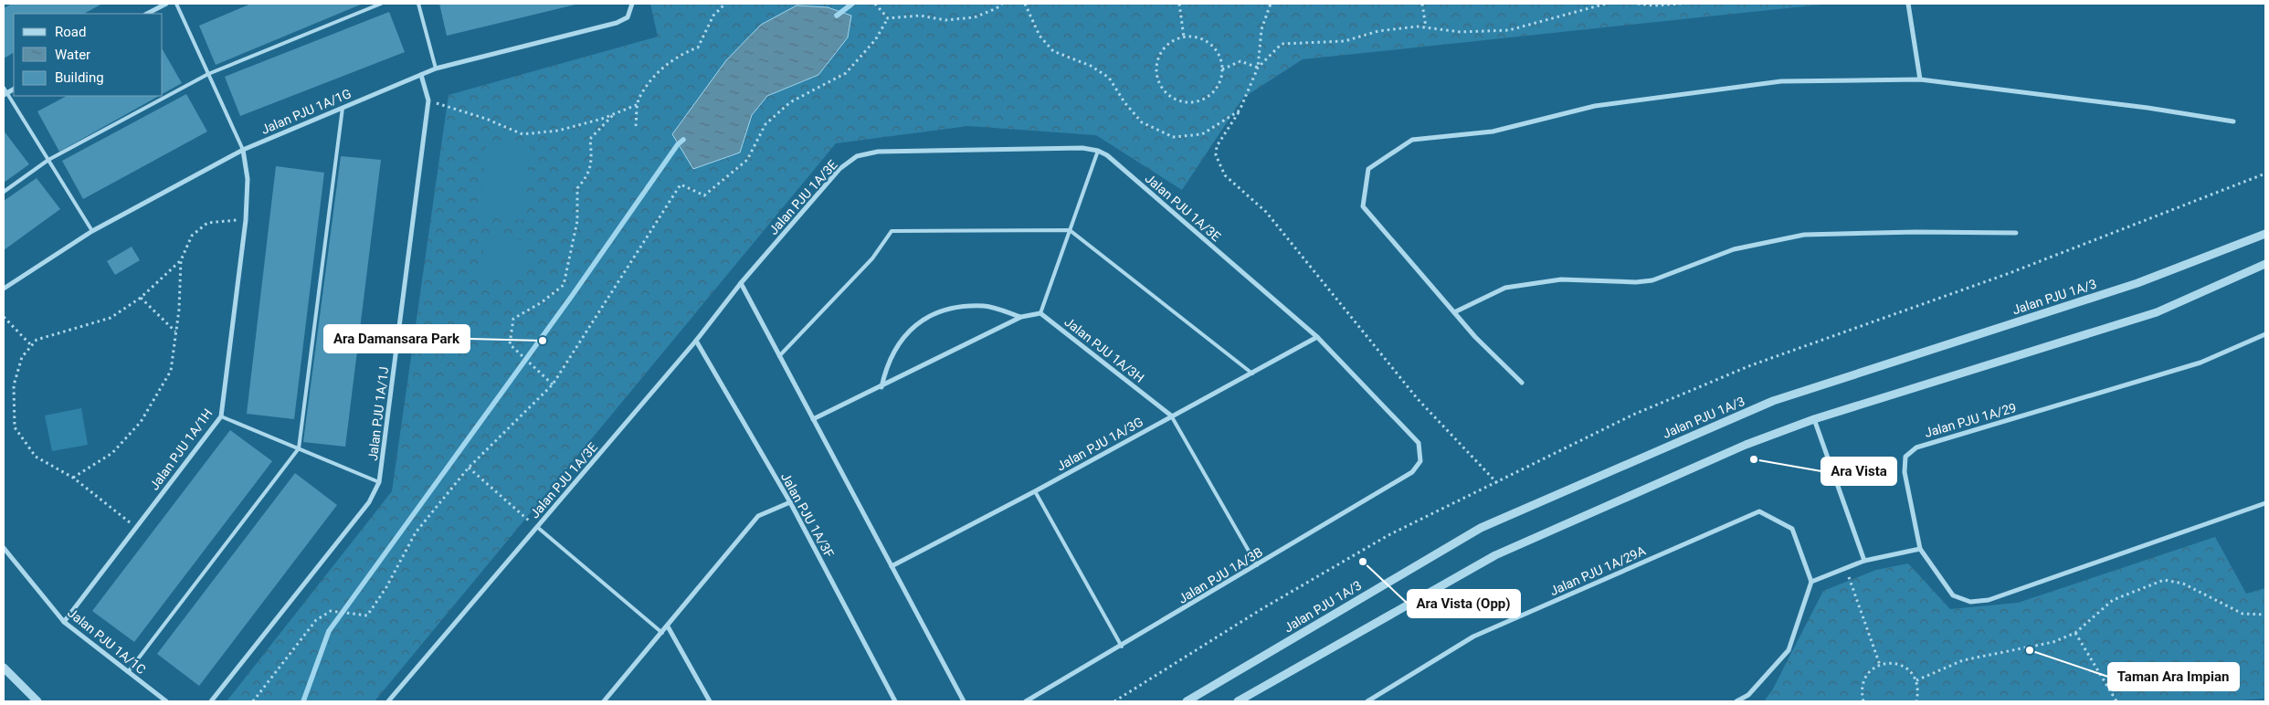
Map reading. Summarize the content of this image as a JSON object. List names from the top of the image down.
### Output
{
  "streets": {
    "street": [
      "Jalan PJU 1A/1G",
      "Jalan PJU 1A/3E",
      "Jalan PJU 1A/3",
      "Jalan PJU 1A/3H",
      "Jalan PJU 1A/1J",
      "Jalan PJU 1A/29",
      "Jalan PJU 1A/3G",
      "Jalan PJU 1A/1H",
      "Jalan PJU 1A/3F",
      "Jalan PJU 1A/29A",
      "Jalan PJU 1A/3B",
      "Jalan PJU 1A/1C"
    ]
  },
  "crossings": [
    ["Jalan PJU 1A/1G", "Jalan PJU 1A/1J"],
    ["Jalan PJU 1A/1G", "Jalan PJU 1A/1H"],
    ["Jalan PJU 1A/3E", "Jalan PJU 1A/3G"],
    ["Jalan PJU 1A/3E", "Jalan PJU 1A/3F"],
    ["Jalan PJU 1A/3E", "Jalan PJU 1A/3B"],
    ["Jalan PJU 1A/3H", "Jalan PJU 1A/3G"],
    ["Jalan PJU 1A/1H", "Jalan PJU 1A/1C"]
  ],
  "places": [
    "Ara Damansara Park",
    "Ara Vista",
    "Ara Vista (Opp)",
    "Taman Ara Impian"
  ],
  "legend": ["Road", "Water", "Building"]
}
